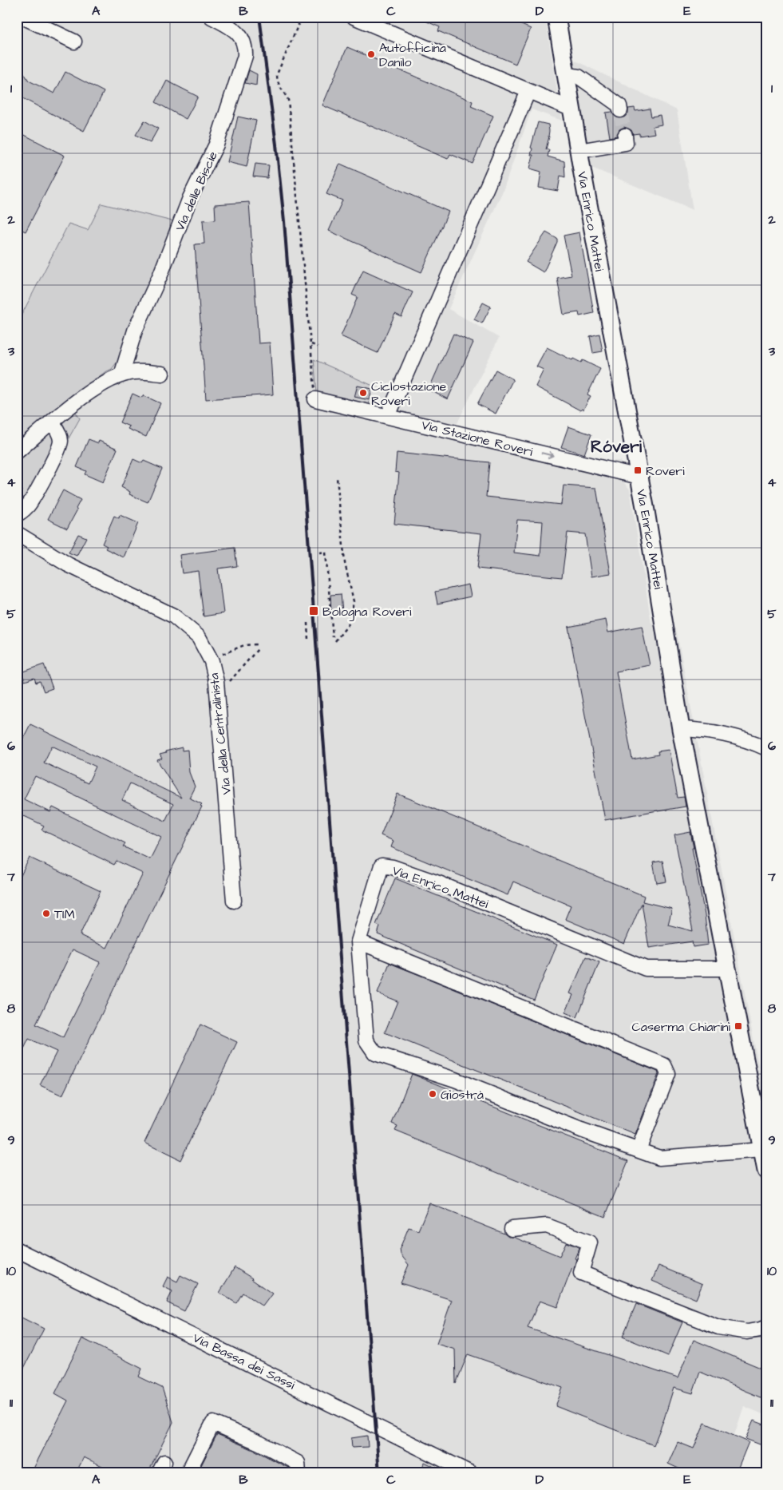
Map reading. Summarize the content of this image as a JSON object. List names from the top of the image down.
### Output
{
  "streets": {
    "main road": ["Via Enrico Mattei"],
    "street": [
      "Via delle Biscie",
      "Via Stazione Roveri",
      "Via della Centralinista",
      "Via Bassa dei Sassi"
    ]
  },
  "crossings": [
    ["Via Enrico Mattei", "Via Stazione Roveri"]
  ],
  "one_way": ["Via Stazione Roveri"],
  "districts": ["Róveri"],
  "places": {
    "other": [
      "Autofficina Danilo",
      "Ciclostazione Roveri",
      "TIM",
      "Giostrà"
    ],
    "transit": ["Roveri", "Bologna Roveri", "Caserma Chiarini"]
  },
  "grid": {
    "columns": [
      "A",
      "B",
      "C",
      "D",
      "E"
    ],
    "rows": [
      "1",
      "2",
      "3",
      "4",
      "5",
      "6",
      "7",
      "8",
      "9",
      "10",
      "11"
    ]
  }
}
